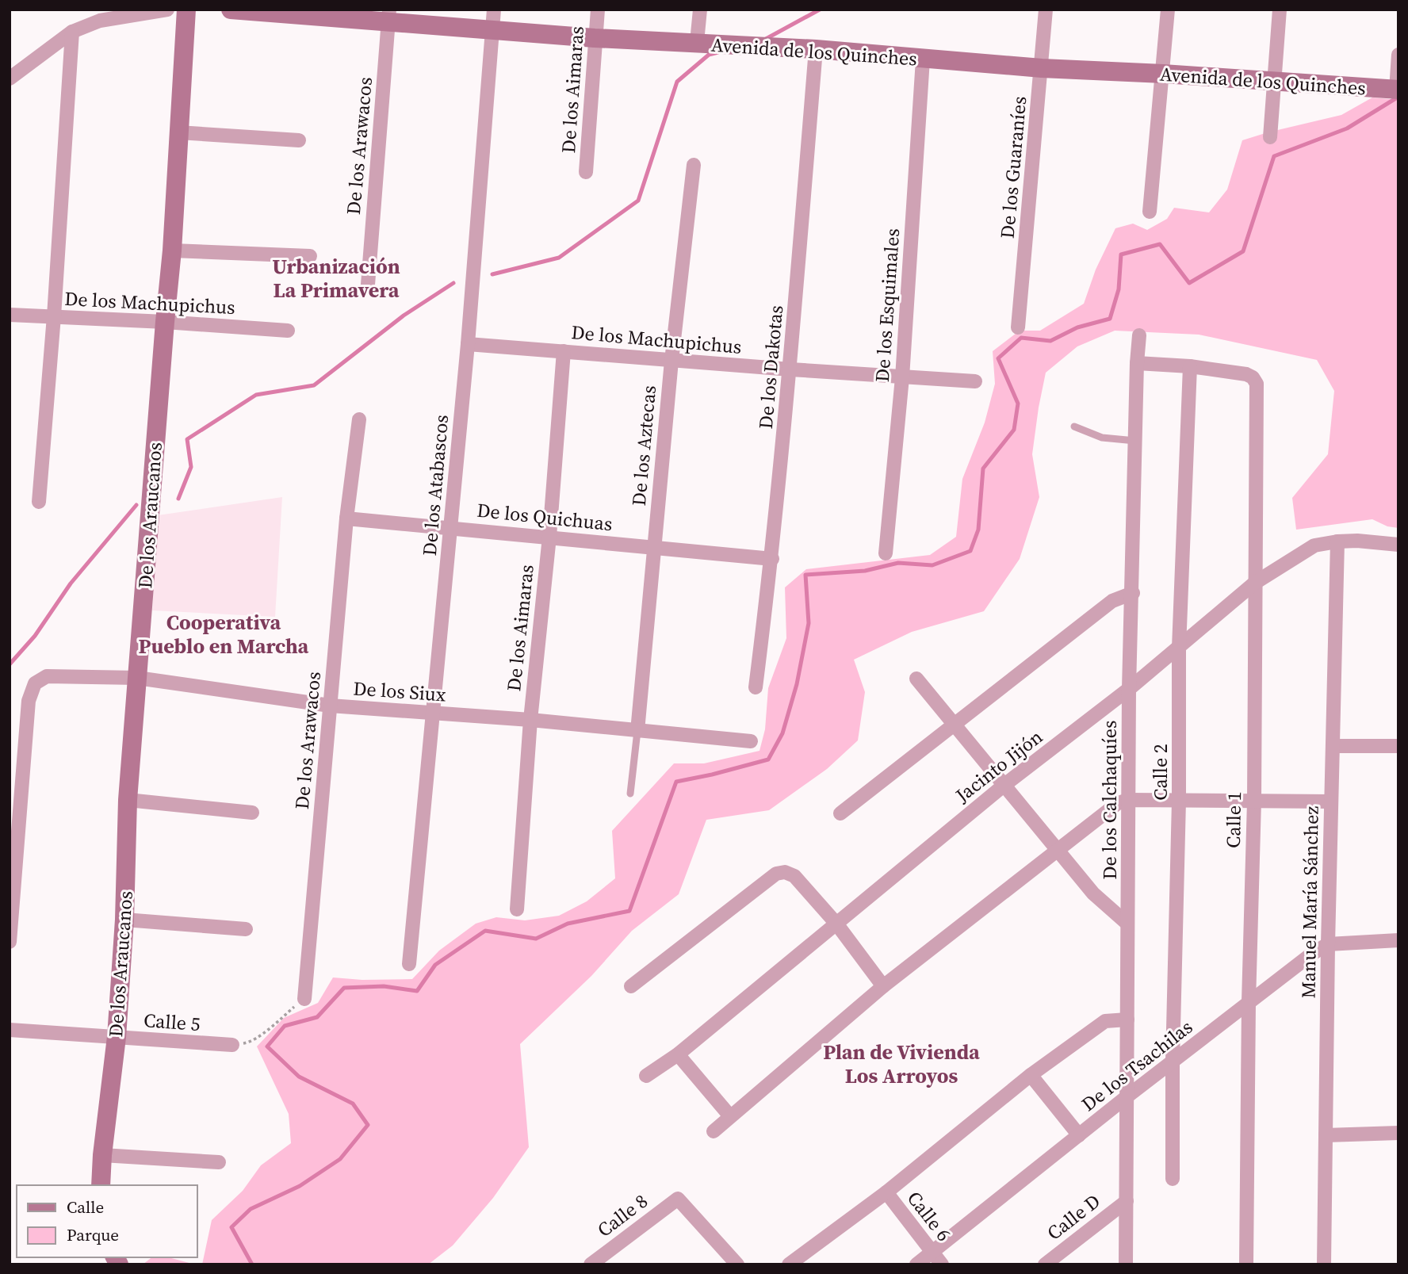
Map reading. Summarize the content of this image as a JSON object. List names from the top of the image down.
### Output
{
  "streets": {
    "street": [
      "Avenida de los Quinches",
      "De los Aimaras",
      "De los Arawacos",
      "De los Guaraníes",
      "De los Machupichus",
      "De los Esquimales",
      "De los Dakotas",
      "De los Aztecas",
      "De los Atabascos",
      "De los Araucanos",
      "De los Quichuas",
      "De los Siux",
      "Jacinto Jijón",
      "Calle 2",
      "De los Calchaquíes",
      "Calle 1",
      "Manuel María Sánchez",
      "Calle 5",
      "De los Tsachilas",
      "Calle 8",
      "Calle 6",
      "Calle D"
    ]
  },
  "crossings": [
    ["Avenida de los Quinches", "De los Aimaras"],
    ["Avenida de los Quinches", "De los Arawacos"],
    ["Avenida de los Quinches", "De los Guaraníes"],
    ["Avenida de los Quinches", "De los Esquimales"],
    ["Avenida de los Quinches", "De los Dakotas"],
    ["Avenida de los Quinches", "De los Atabascos"],
    ["De los Aimaras", "De los Machupichus"],
    ["De los Aimaras", "De los Quichuas"],
    ["De los Aimaras", "De los Siux"],
    ["De los Arawacos", "De los Quichuas"],
    ["De los Arawacos", "De los Siux"],
    ["De los Machupichus", "De los Esquimales"],
    ["De los Machupichus", "De los Dakotas"],
    ["De los Machupichus", "De los Aztecas"],
    ["De los Machupichus", "De los Atabascos"],
    ["De los Machupichus", "De los Araucanos"],
    ["De los Dakotas", "De los Quichuas"],
    ["De los Aztecas", "De los Quichuas"],
    ["De los Aztecas", "De los Siux"],
    ["De los Atabascos", "De los Quichuas"],
    ["De los Atabascos", "De los Siux"],
    ["De los Araucanos", "De los Siux"],
    ["De los Araucanos", "Calle 5"],
    ["Jacinto Jijón", "Calle 2"],
    ["Jacinto Jijón", "De los Calchaquíes"],
    ["Jacinto Jijón", "Calle 1"],
    ["Jacinto Jijón", "Manuel María Sánchez"],
    ["Calle 2", "Calle 1"],
    ["Calle 2", "De los Tsachilas"],
    ["De los Calchaquíes", "De los Tsachilas"],
    ["De los Calchaquíes", "Calle D"],
    ["Calle 1", "De los Tsachilas"],
    ["Manuel María Sánchez", "De los Tsachilas"],
    ["De los Tsachilas", "Calle 6"]
  ],
  "districts": ["Urbanización La Primavera", "Cooperativa Pueblo en Marcha", "Plan de Vivienda Los Arroyos"],
  "legend": ["Calle", "Parque"]
}
